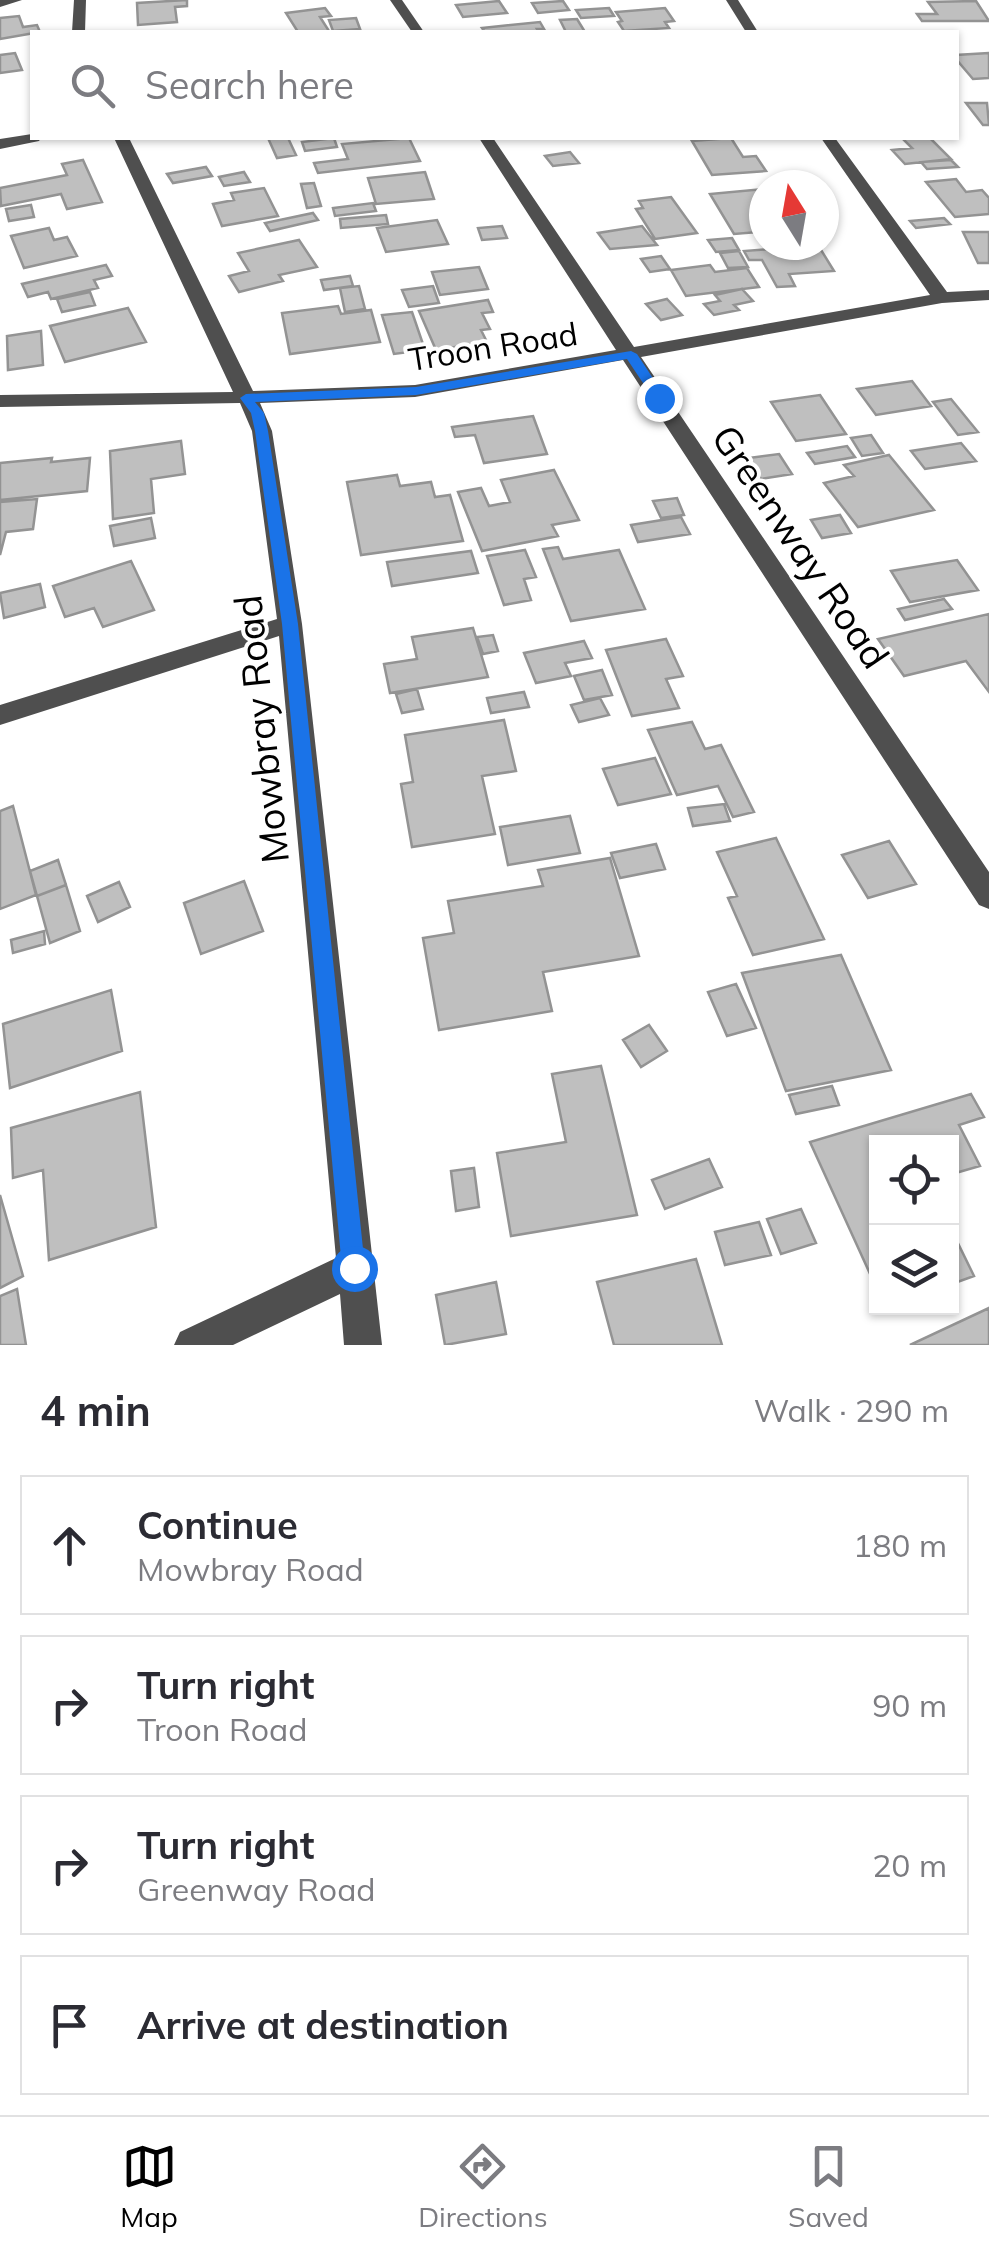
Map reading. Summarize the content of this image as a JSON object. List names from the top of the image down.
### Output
{
  "streets": {
    "street": ["Troon Road", "Greenway Road", "Mowbray Road"]
  },
  "crossings": [
    ["Troon Road", "Greenway Road"],
    ["Troon Road", "Mowbray Road"]
  ],
  "north": "top",
  "page": {
    "search": "Search here",
    "heading": ["4 min", "Walk · 290 m"],
    "list": [
      ["Continue", "Mowbray Road", "180 m"],
      ["Turn right", "Troon Road", "90 m"],
      ["Turn right", "Greenway Road", "20 m"],
      "Arrive at destination"
    ],
    "nav": ["Map", "Directions", "Saved"]
  }
}
